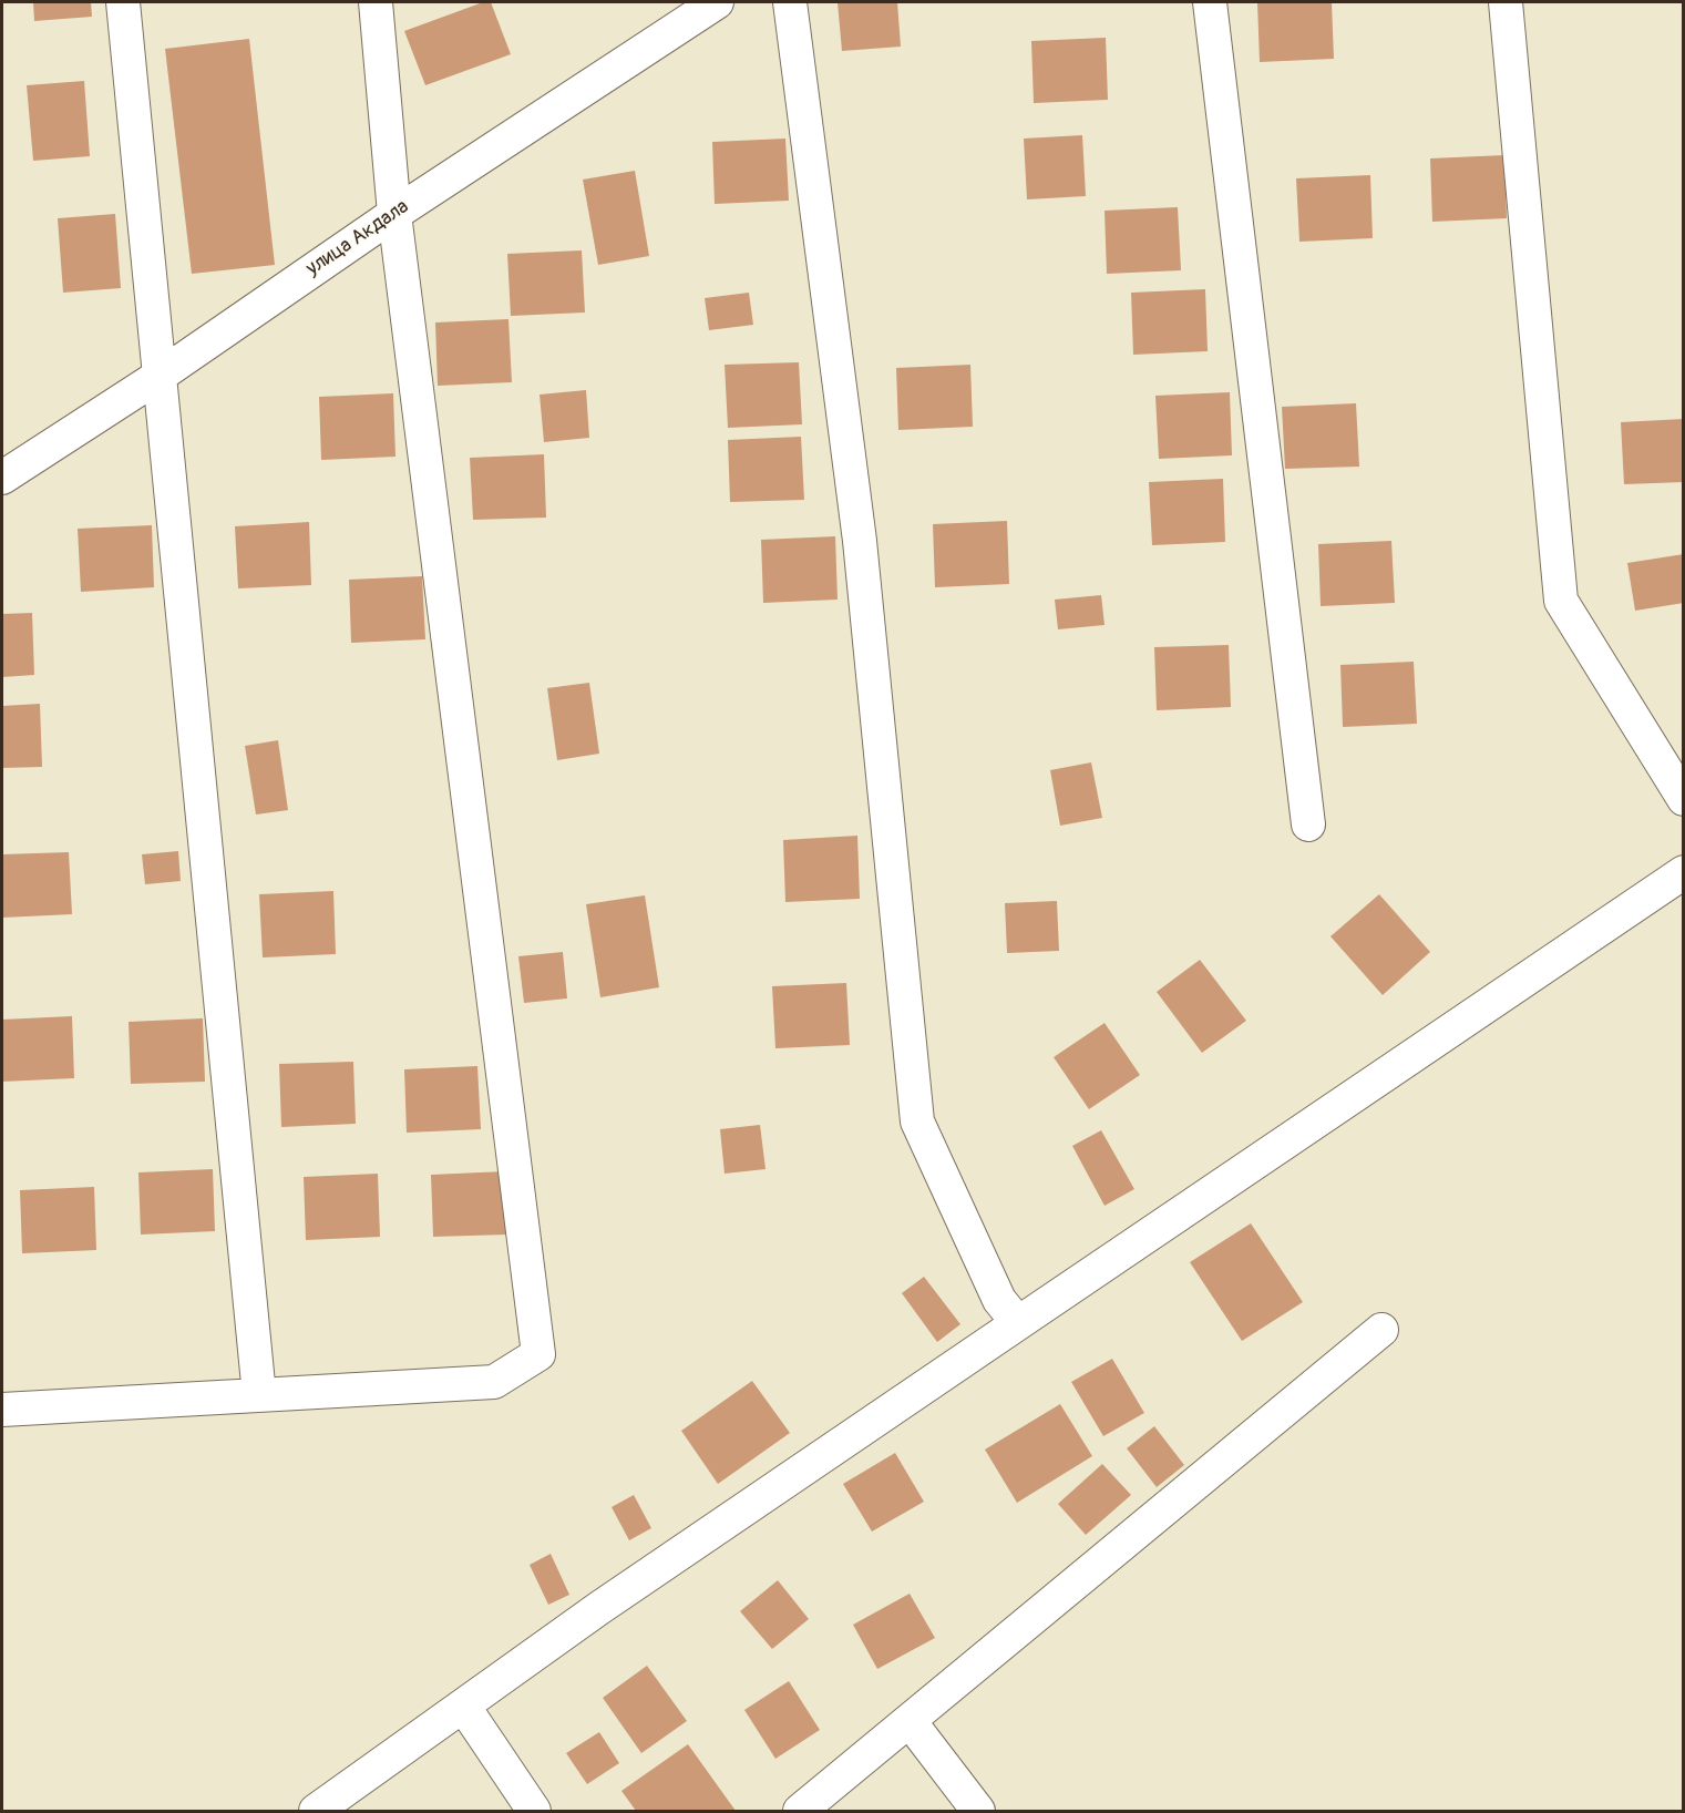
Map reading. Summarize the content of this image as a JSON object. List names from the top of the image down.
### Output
{
  "streets": {
    "street": ["улица Акдала"]
  }
}
